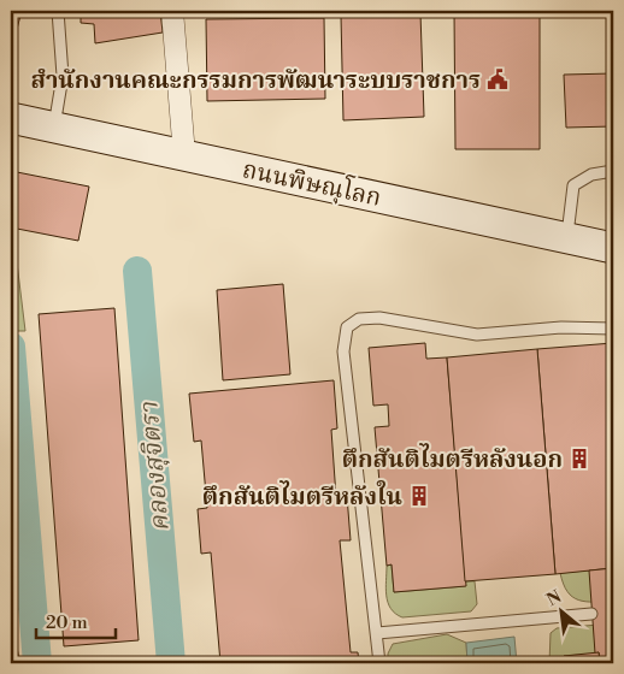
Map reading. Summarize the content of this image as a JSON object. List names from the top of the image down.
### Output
{
  "streets": {
    "main road": ["ถนนพิษณุโลก"]
  },
  "water": ["คลองสุจิตรา"],
  "places": {
    "public building": ["สำนักงานคณะกรรมการพัฒนาระบบราชการ"],
    "building": ["ตึกสันติไมตรีหลังนอก", "ตึกสันติไมตรีหลังใน"]
  },
  "scale_bar": "20 m",
  "north": "top left"
}
